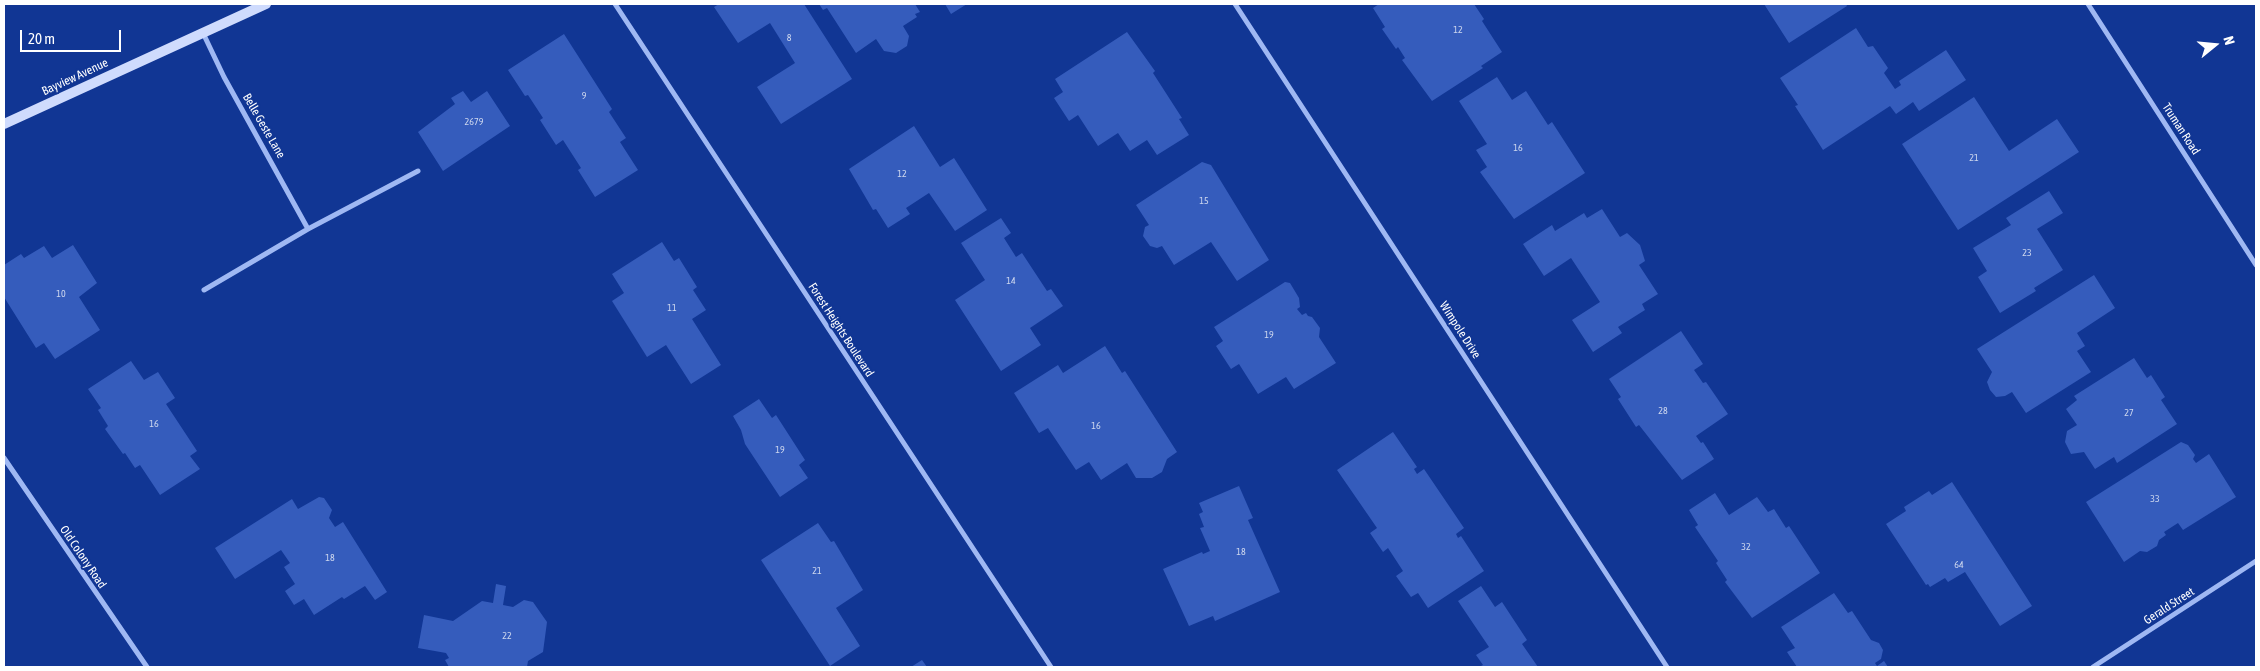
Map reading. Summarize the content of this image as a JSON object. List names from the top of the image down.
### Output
{
  "streets": {
    "main road": ["Bayview Avenue"],
    "street": [
      "Belle Geste Lane",
      "Truman Road",
      "Forest Heights Boulevard",
      "Wimpole Drive",
      "Old Colony Road",
      "Gerald Street"
    ]
  },
  "crossings": [
    ["Bayview Avenue", "Belle Geste Lane"]
  ],
  "house_numbers": [
    "12",
    "8",
    "9",
    "2679",
    "16",
    "21",
    "12",
    "15",
    "23",
    "14",
    "10",
    "11",
    "19",
    "28",
    "27",
    "16",
    "16",
    "19",
    "33",
    "32",
    "18",
    "18",
    "64",
    "21",
    "22"
  ],
  "scale_bar": "20 m",
  "north": "right"
}
